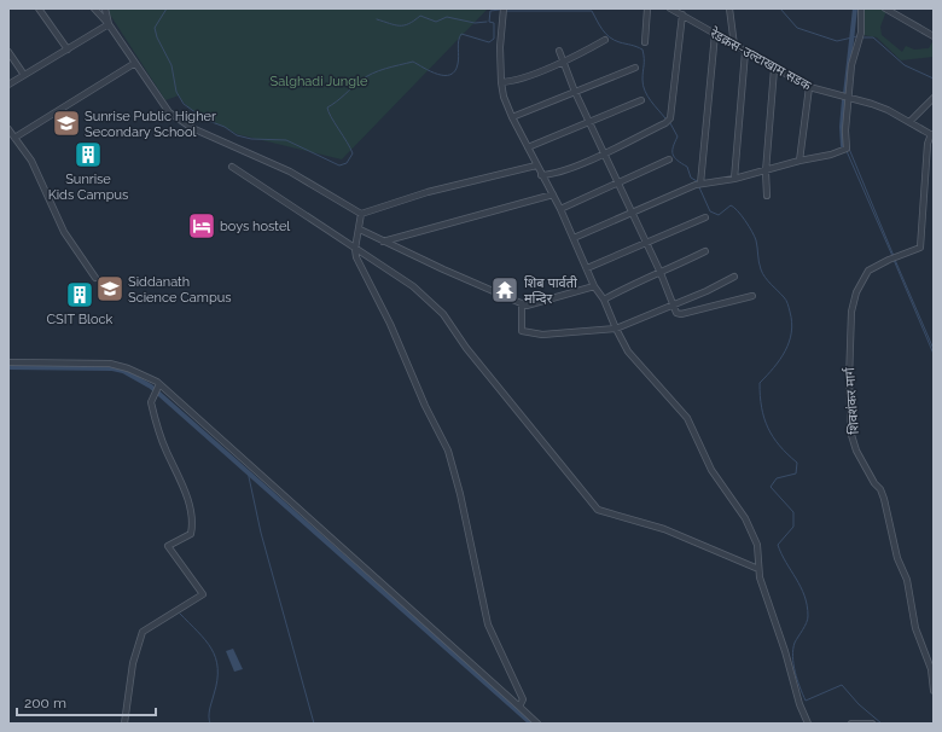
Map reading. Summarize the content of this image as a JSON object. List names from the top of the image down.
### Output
{
  "streets": {
    "street": ["रेडक्रस-उल्टाखाम सडक", "शिवशंकर मार्ग"]
  },
  "crossings": [
    ["रेडक्रस-उल्टाखाम सडक", "शिवशंकर मार्ग"]
  ],
  "parks": ["Salghadi Jungle"],
  "places": {
    "school or university": ["Sunrise Public Higher Secondary School", "Siddanath Science Campus"],
    "building": ["Sunrise Kids Campus", "CSIT Block"],
    "hotel": ["boys hostel"],
    "temple": ["शिब पार्वती मन्दिर"]
  },
  "scale_bar": "200 m"
}
